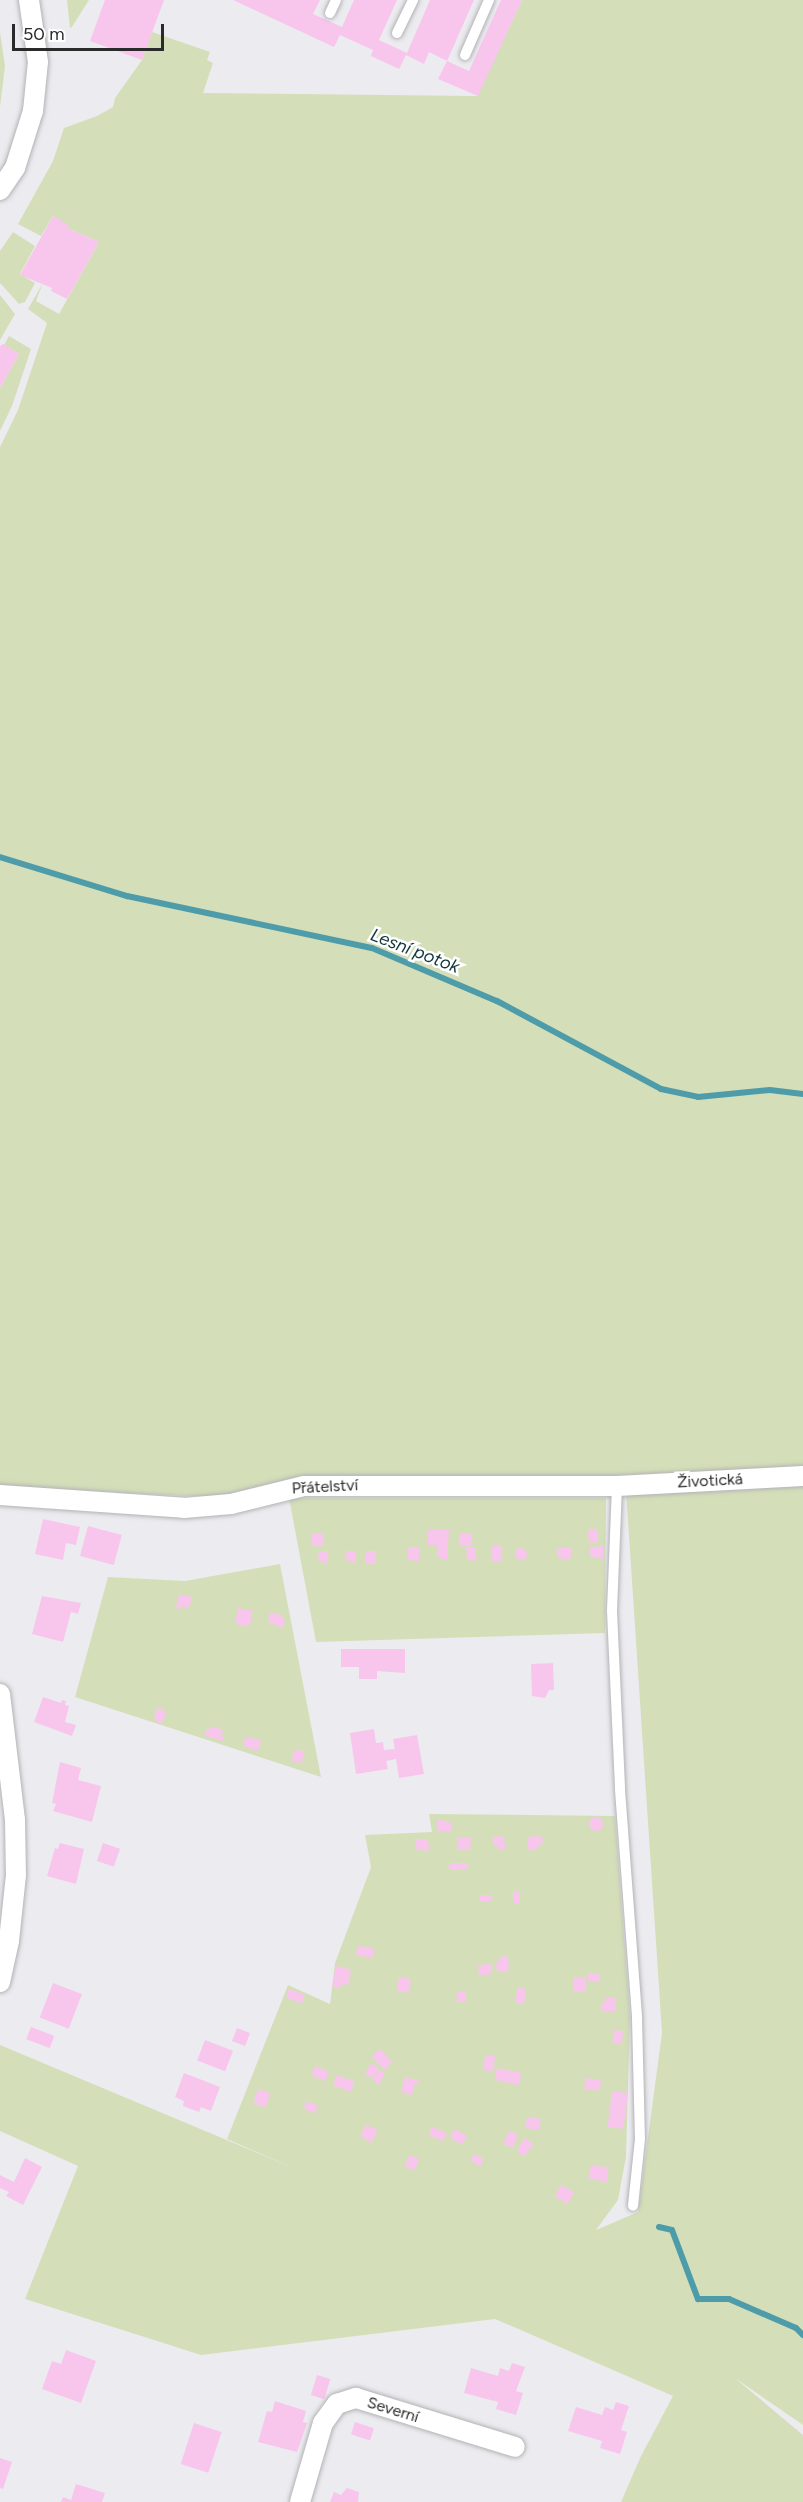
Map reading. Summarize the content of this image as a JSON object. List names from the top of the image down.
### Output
{
  "streets": {
    "street": ["Životická", "Přátelství", "Severní"]
  },
  "crossings": [
    ["Životická", "Přátelství"]
  ],
  "water": ["Lesní potok"],
  "scale_bar": "50 m"
}
